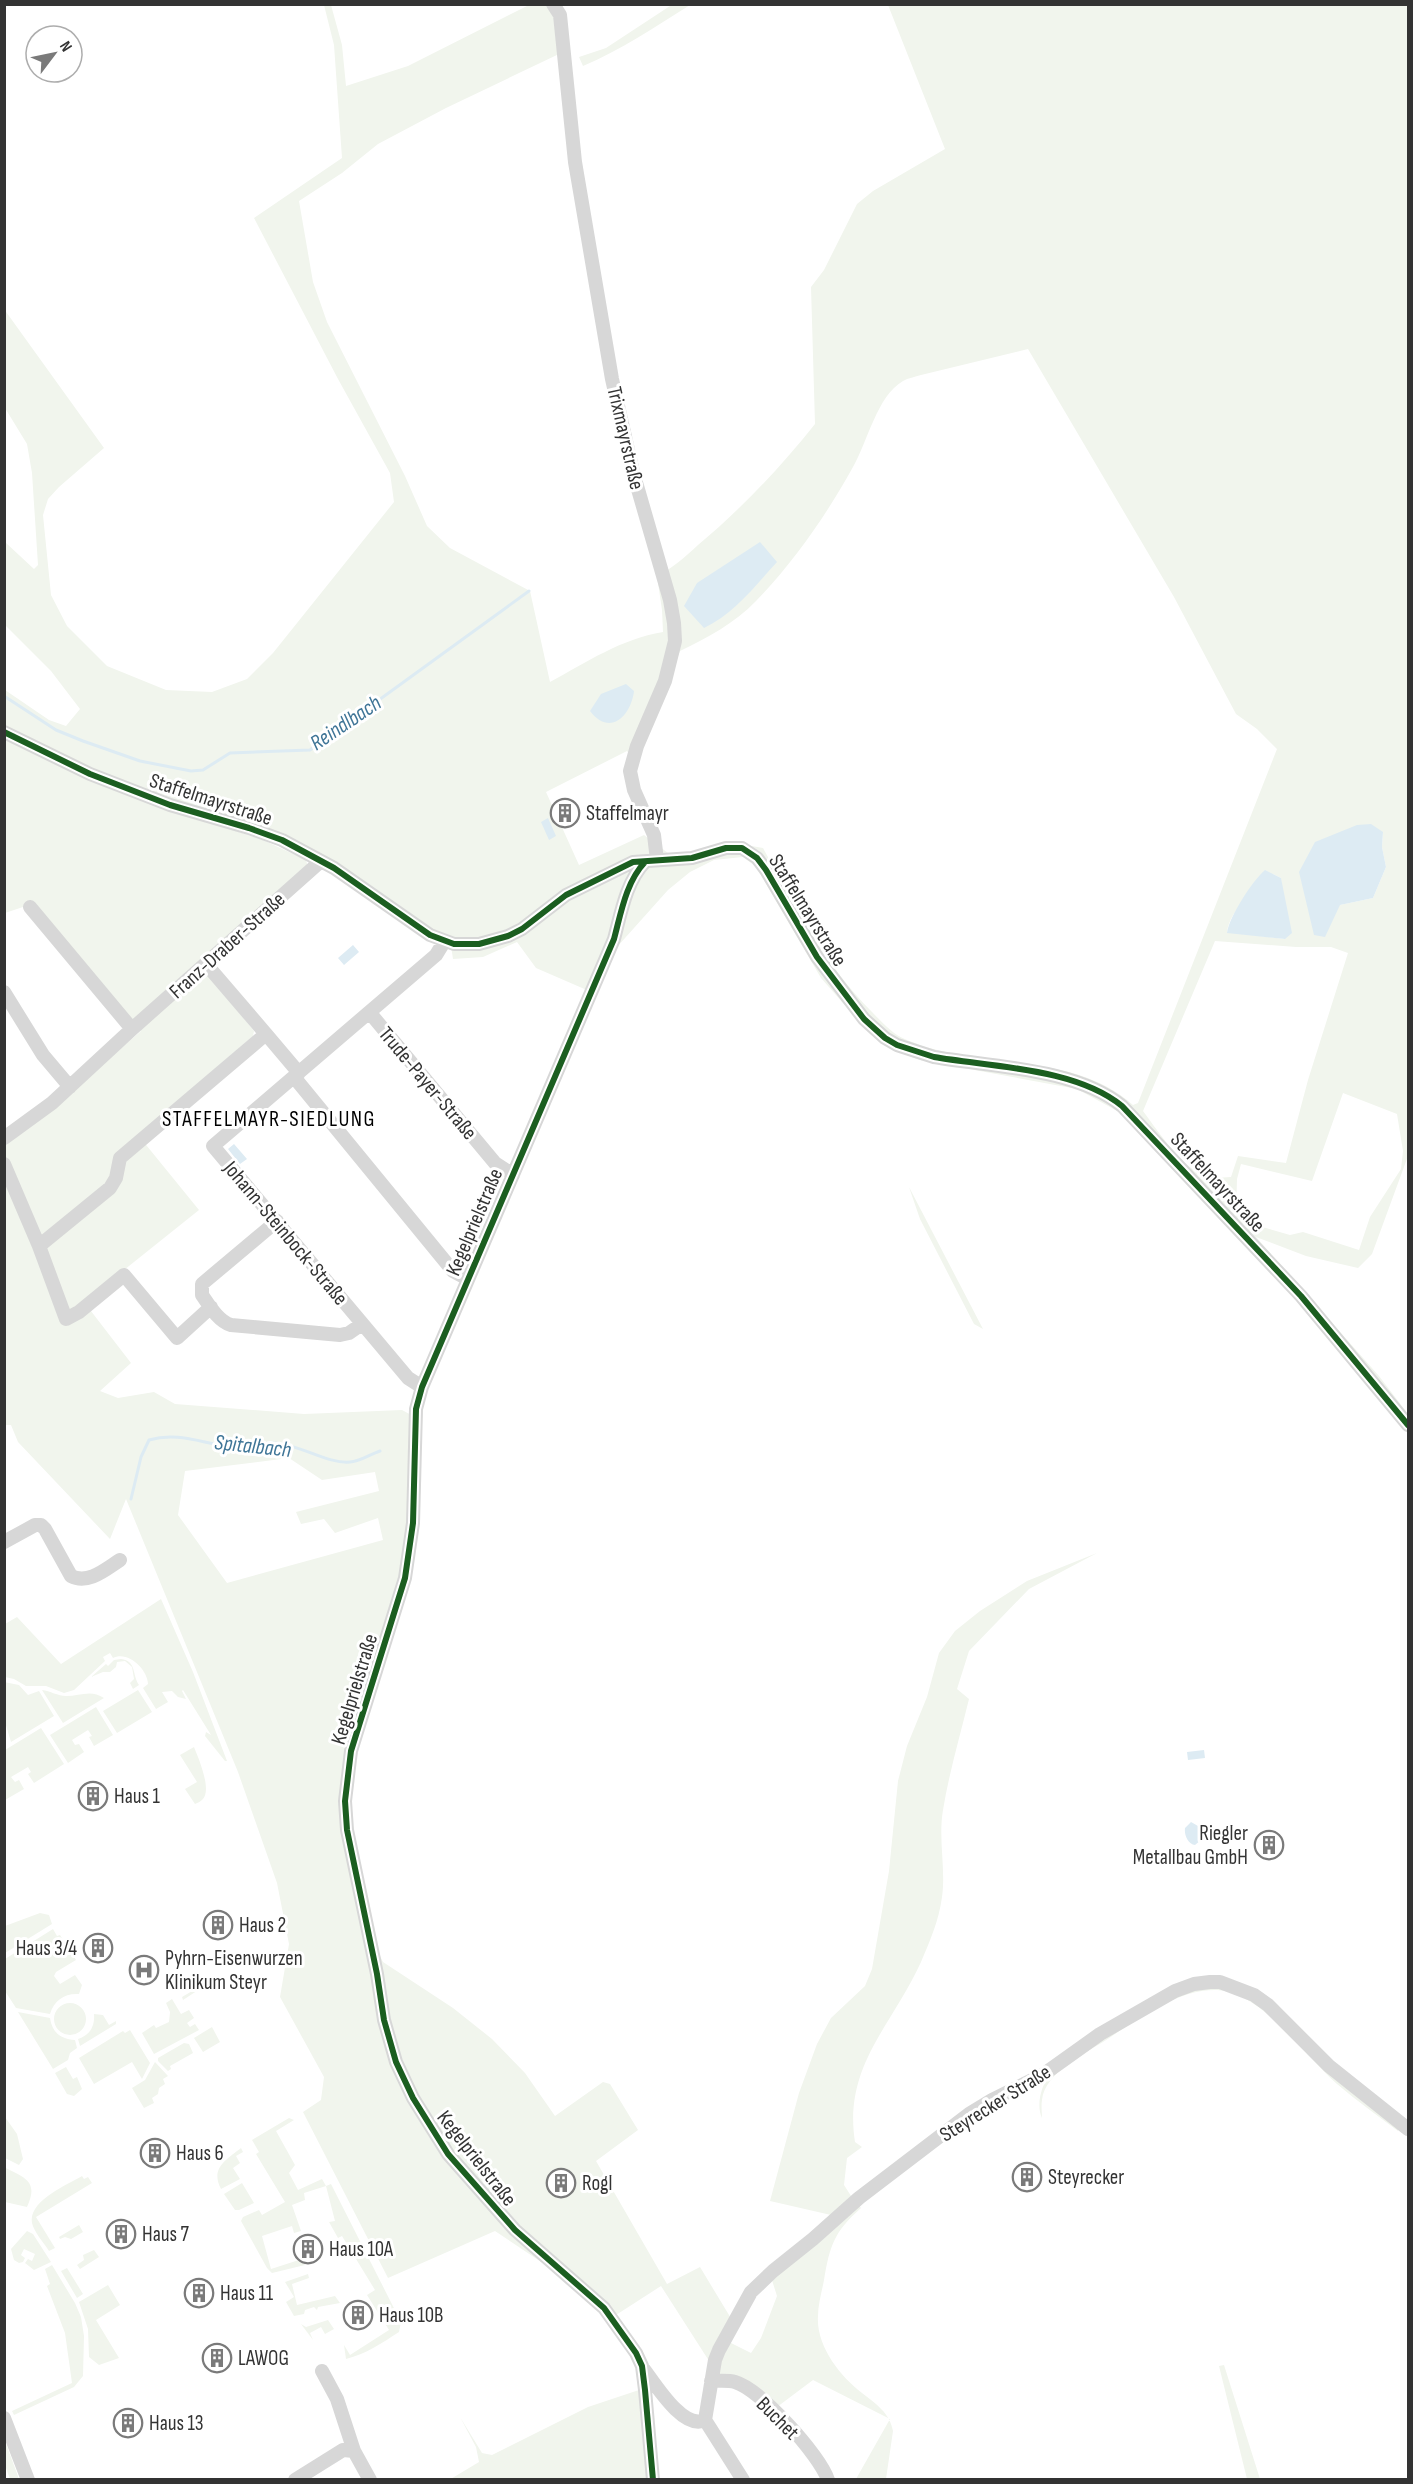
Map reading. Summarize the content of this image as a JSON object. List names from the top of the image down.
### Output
{
  "streets": {
    "street": [
      "Trixmayrstraße",
      "Staffelmayrstraße",
      "Franz-Draber-Straße",
      "Trude-Payer-Straße",
      "Kegelprielstraße",
      "Johann-Steinbock-Straße",
      "Steyrecker Straße",
      "Buchet"
    ]
  },
  "crossings": [
    ["Trixmayrstraße", "Staffelmayrstraße"],
    ["Trixmayrstraße", "Kegelprielstraße"],
    ["Staffelmayrstraße", "Franz-Draber-Straße"],
    ["Staffelmayrstraße", "Kegelprielstraße"],
    ["Staffelmayrstraße", "Johann-Steinbock-Straße"],
    ["Trude-Payer-Straße", "Kegelprielstraße"],
    ["Trude-Payer-Straße", "Johann-Steinbock-Straße"],
    ["Kegelprielstraße", "Johann-Steinbock-Straße"],
    ["Steyrecker Straße", "Buchet"]
  ],
  "districts": ["STAFFELMAYR-SIEDLUNG"],
  "water": ["Reindlbach", "Spitalbach"],
  "places": {
    "building": [
      "Staffelmayr",
      "Haus 1",
      "Riegler Metallbau GmbH",
      "Haus 2",
      "Haus 3/4",
      "Haus 6",
      "Steyrecker",
      "Rogl",
      "Haus 7",
      "Haus 10A",
      "Haus 11",
      "Haus 10B",
      "LAWOG",
      "Haus 13"
    ],
    "hospital": ["Pyhrn-Eisenwurzen Klinikum Steyr"]
  },
  "north": "top right"
}
